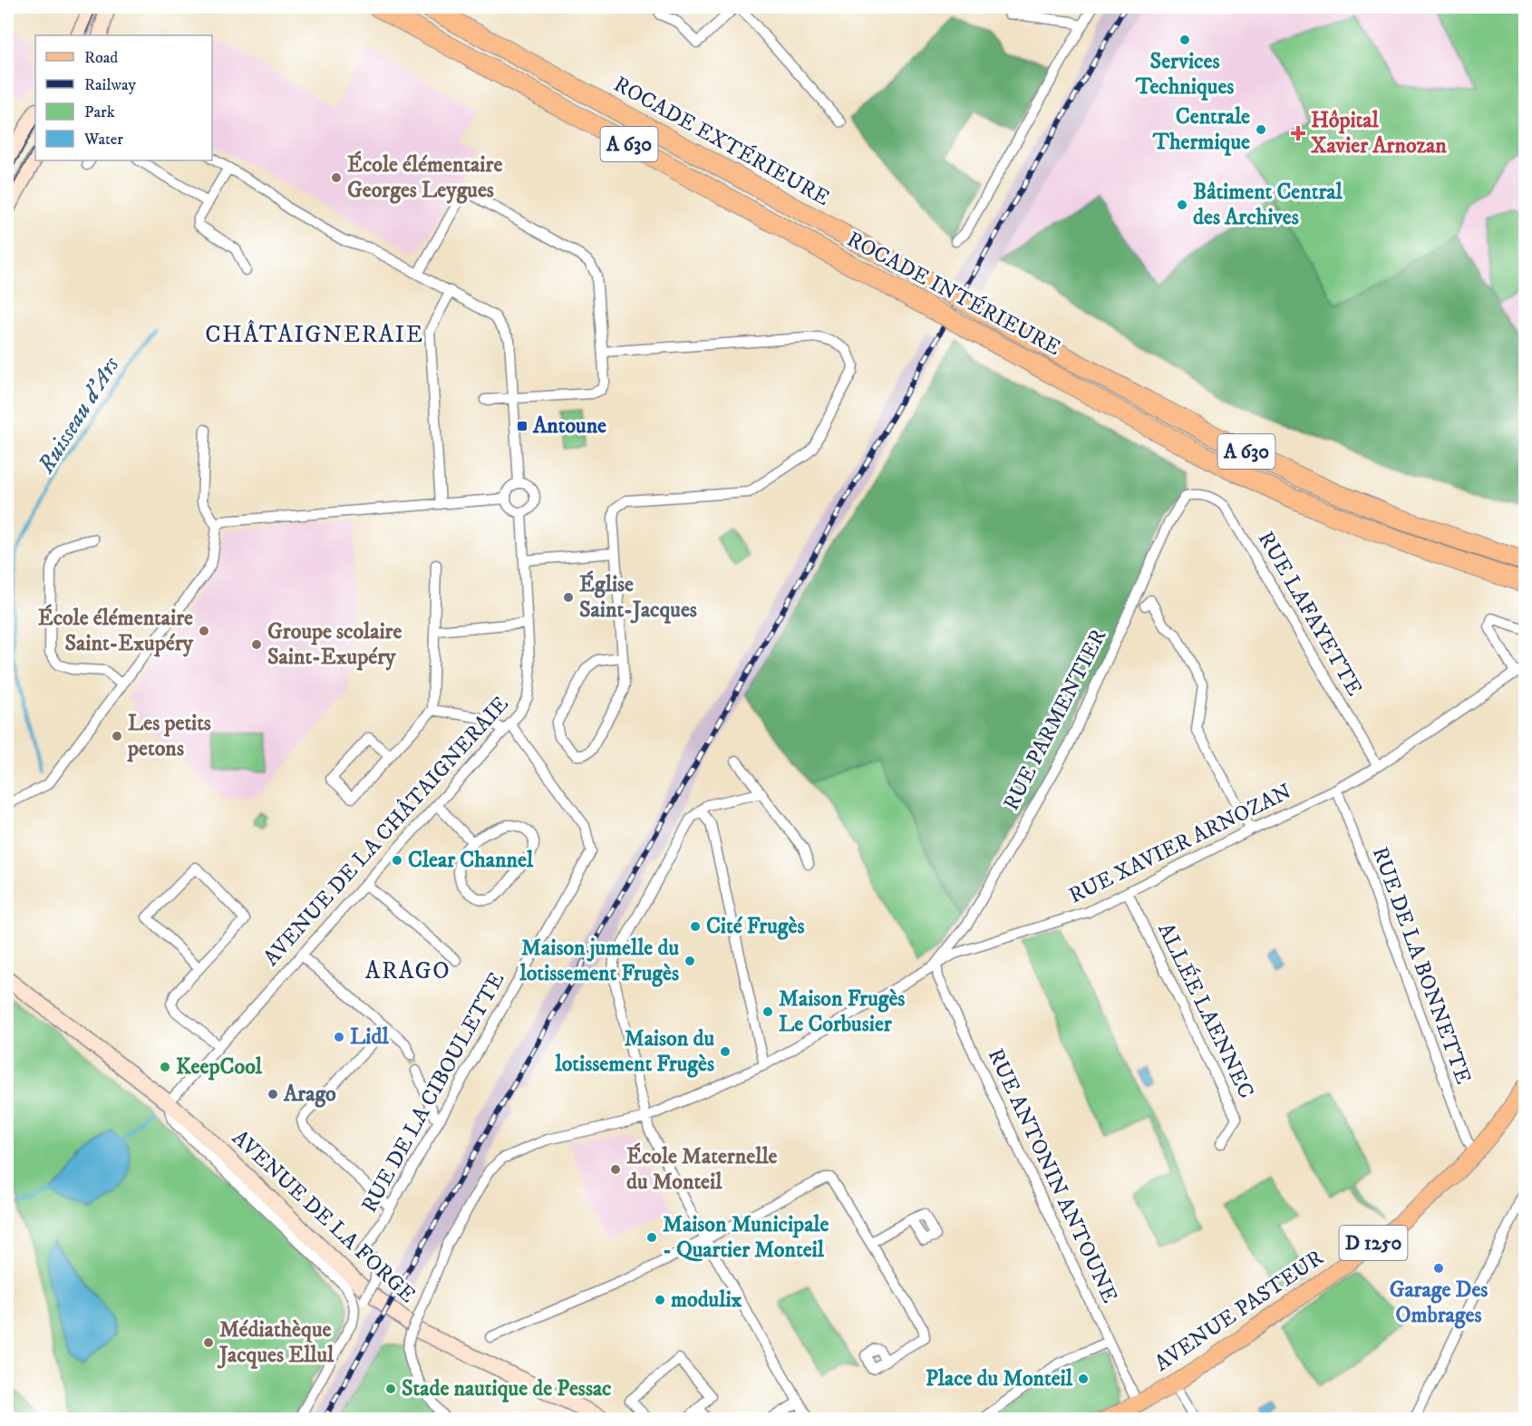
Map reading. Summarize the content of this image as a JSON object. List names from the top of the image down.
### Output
{
  "streets": {
    "highway": ["ROCADE EXTÉRIEURE", "A 630", "ROCADE INTÉRIEURE"],
    "main road": ["AVENUE DE LA FORGE", "D 1250", "AVENUE PASTEUR"],
    "street": [
      "RUE LAFAYETTE",
      "RUE PARMENTIER",
      "AVENUE DE LA CHÂTAIGNERAIE",
      "RUE XAVIER ARNOZAN",
      "RUE DE LA BONNETTE",
      "ALLÉE LAENNEC",
      "RUE DE LA CIBOULETTE",
      "RUE ANTONIN ANTOUNE"
    ]
  },
  "crossings": [
    ["RUE LAFAYETTE", "RUE PARMENTIER"],
    ["RUE LAFAYETTE", "RUE XAVIER ARNOZAN"],
    ["RUE PARMENTIER", "RUE XAVIER ARNOZAN"],
    ["RUE PARMENTIER", "RUE ANTONIN ANTOUNE"],
    ["AVENUE DE LA CHÂTAIGNERAIE", "RUE DE LA CIBOULETTE"],
    ["AVENUE DE LA CHÂTAIGNERAIE", "AVENUE DE LA FORGE"],
    ["RUE XAVIER ARNOZAN", "RUE DE LA BONNETTE"],
    ["RUE XAVIER ARNOZAN", "ALLÉE LAENNEC"],
    ["RUE XAVIER ARNOZAN", "RUE ANTONIN ANTOUNE"],
    ["RUE DE LA BONNETTE", "AVENUE PASTEUR"],
    ["RUE ANTONIN ANTOUNE", "AVENUE PASTEUR"]
  ],
  "districts": ["CHÂTAIGNERAIE", "ARAGO"],
  "water": ["Ruisseau d'Ars"],
  "places": {
    "other": [
      "Services Techniques",
      "Centrale Thermique",
      "École élémentaire Georges Leygues",
      "Bâtiment Central des Archives",
      "Église Saint-Jacques",
      "École élémentaire Saint-Exupéry",
      "Groupe scolaire Saint-Exupéry",
      "Les petits petons",
      "Clear Channel",
      "Cité Frugès",
      "Maison jumelle du lotissement Frugès",
      "Maison Frugès Le Corbusier",
      "Lidl",
      "Maison du lotissement Frugès",
      "KeepCool",
      "Arago",
      "École Maternelle du Monteil",
      "Maison Municipale - Quartier Monteil",
      "Garage Des Ombrages",
      "modulix",
      "Médiathèque Jacques Ellul",
      "Place du Monteil",
      "Stade nautique de Pessac"
    ],
    "health": ["Hôpital Xavier Arnozan"],
    "transit": ["Antoune"]
  },
  "legend": [
    "Road",
    "Railway",
    "Park",
    "Water"
  ]
}
